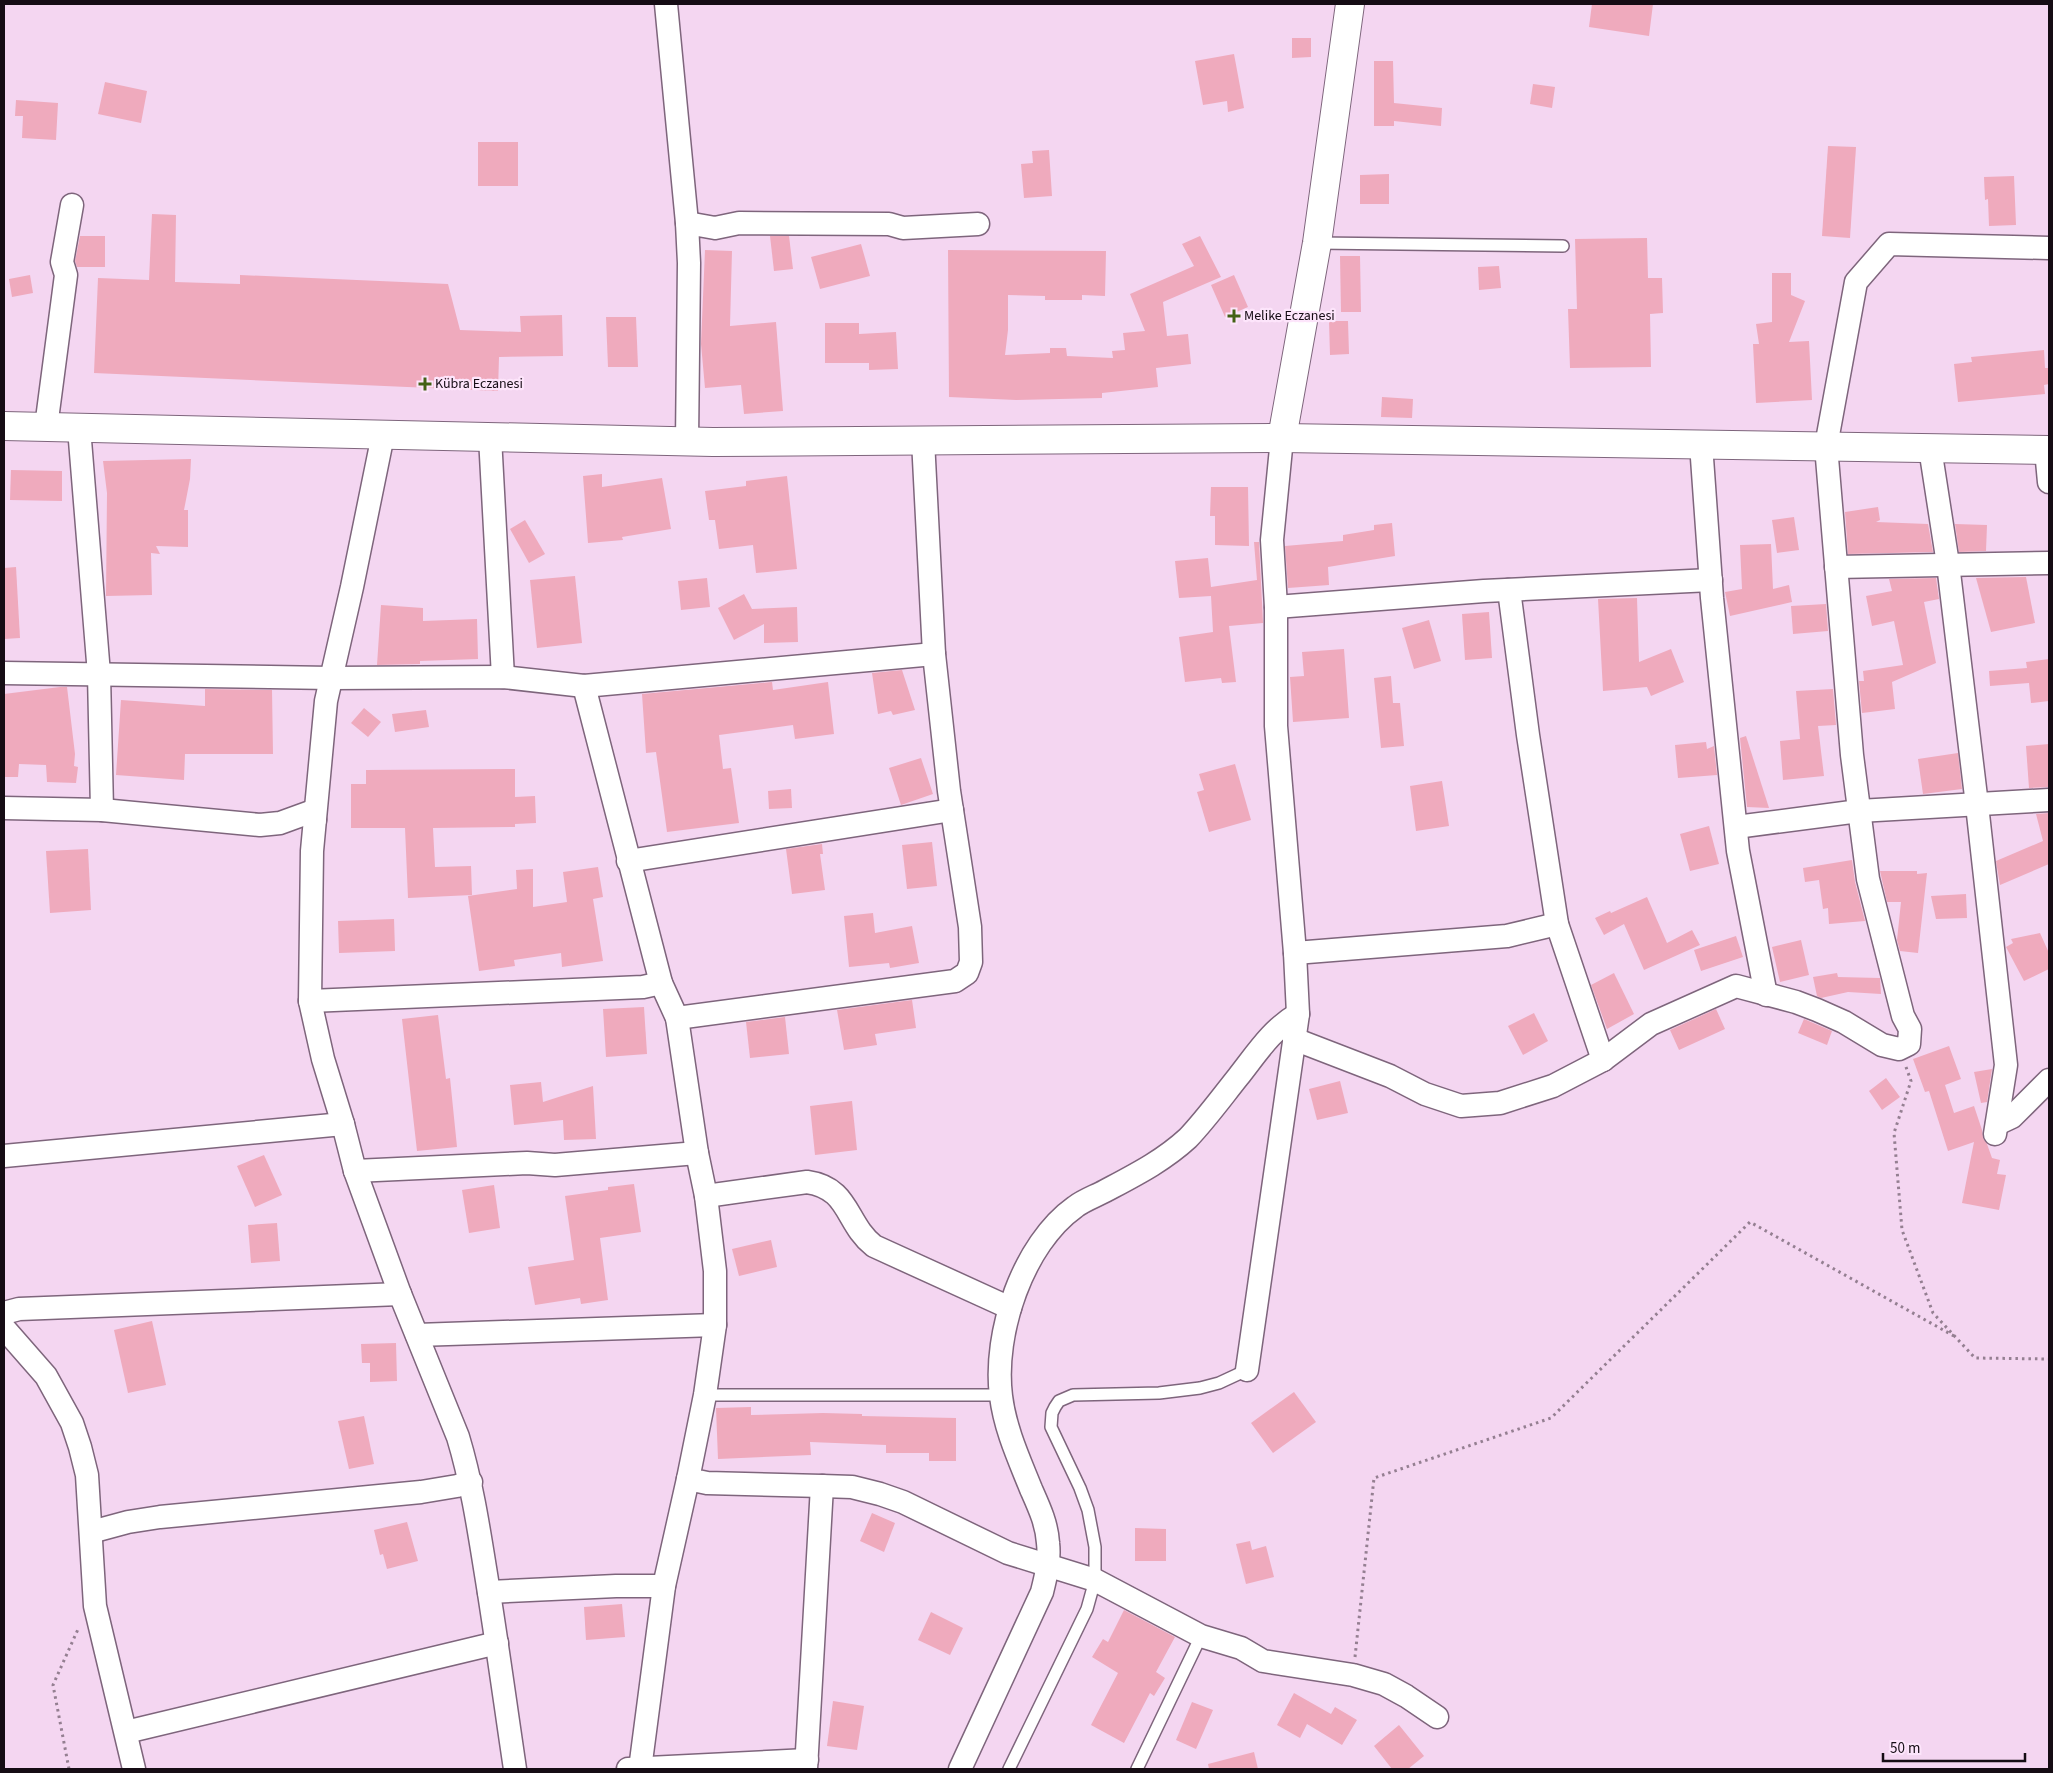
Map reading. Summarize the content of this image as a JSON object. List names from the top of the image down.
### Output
{
  "places": {
    "health": ["Melike Eczanesi", "Kübra Eczanesi"]
  },
  "scale_bar": "50 m"
}
